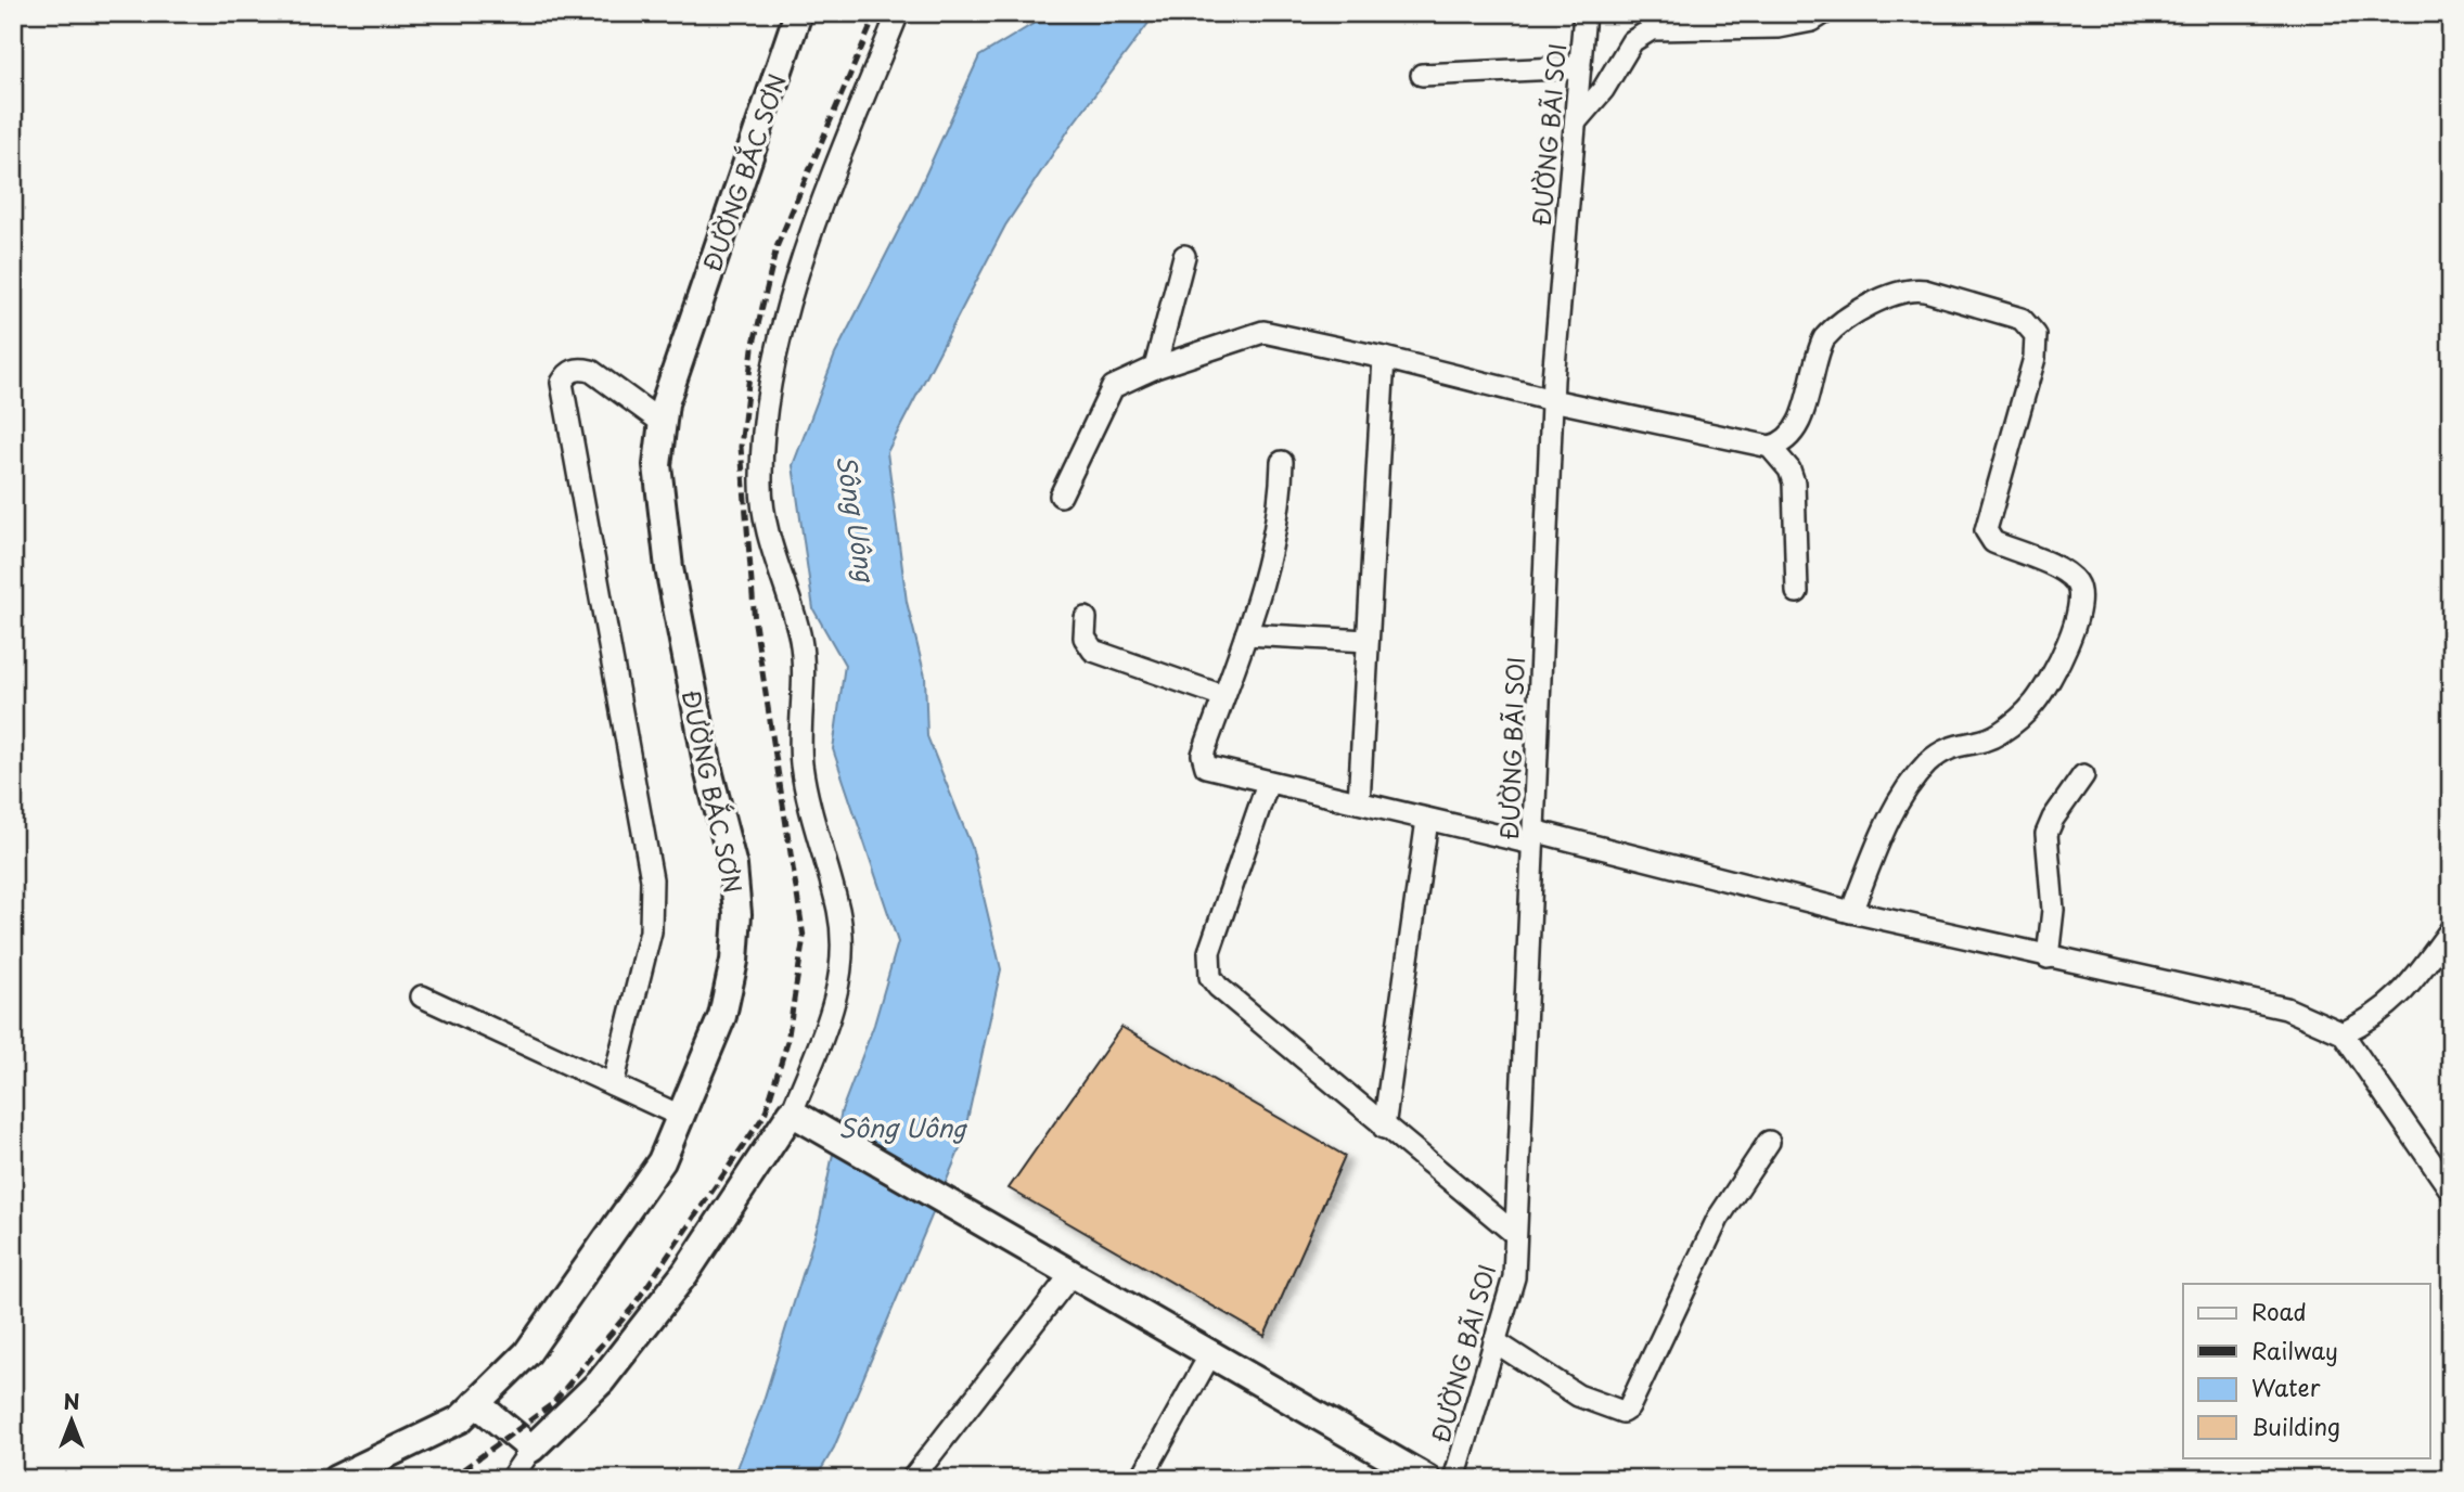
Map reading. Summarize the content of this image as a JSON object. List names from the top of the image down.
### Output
{
  "streets": {
    "main road": ["ĐƯỜNG BẮC SƠN"],
    "street": ["ĐƯỜNG BÃI SOI"]
  },
  "water": ["Sông Uông"],
  "legend": [
    "Road",
    "Railway",
    "Water",
    "Building"
  ],
  "north": "top"
}
